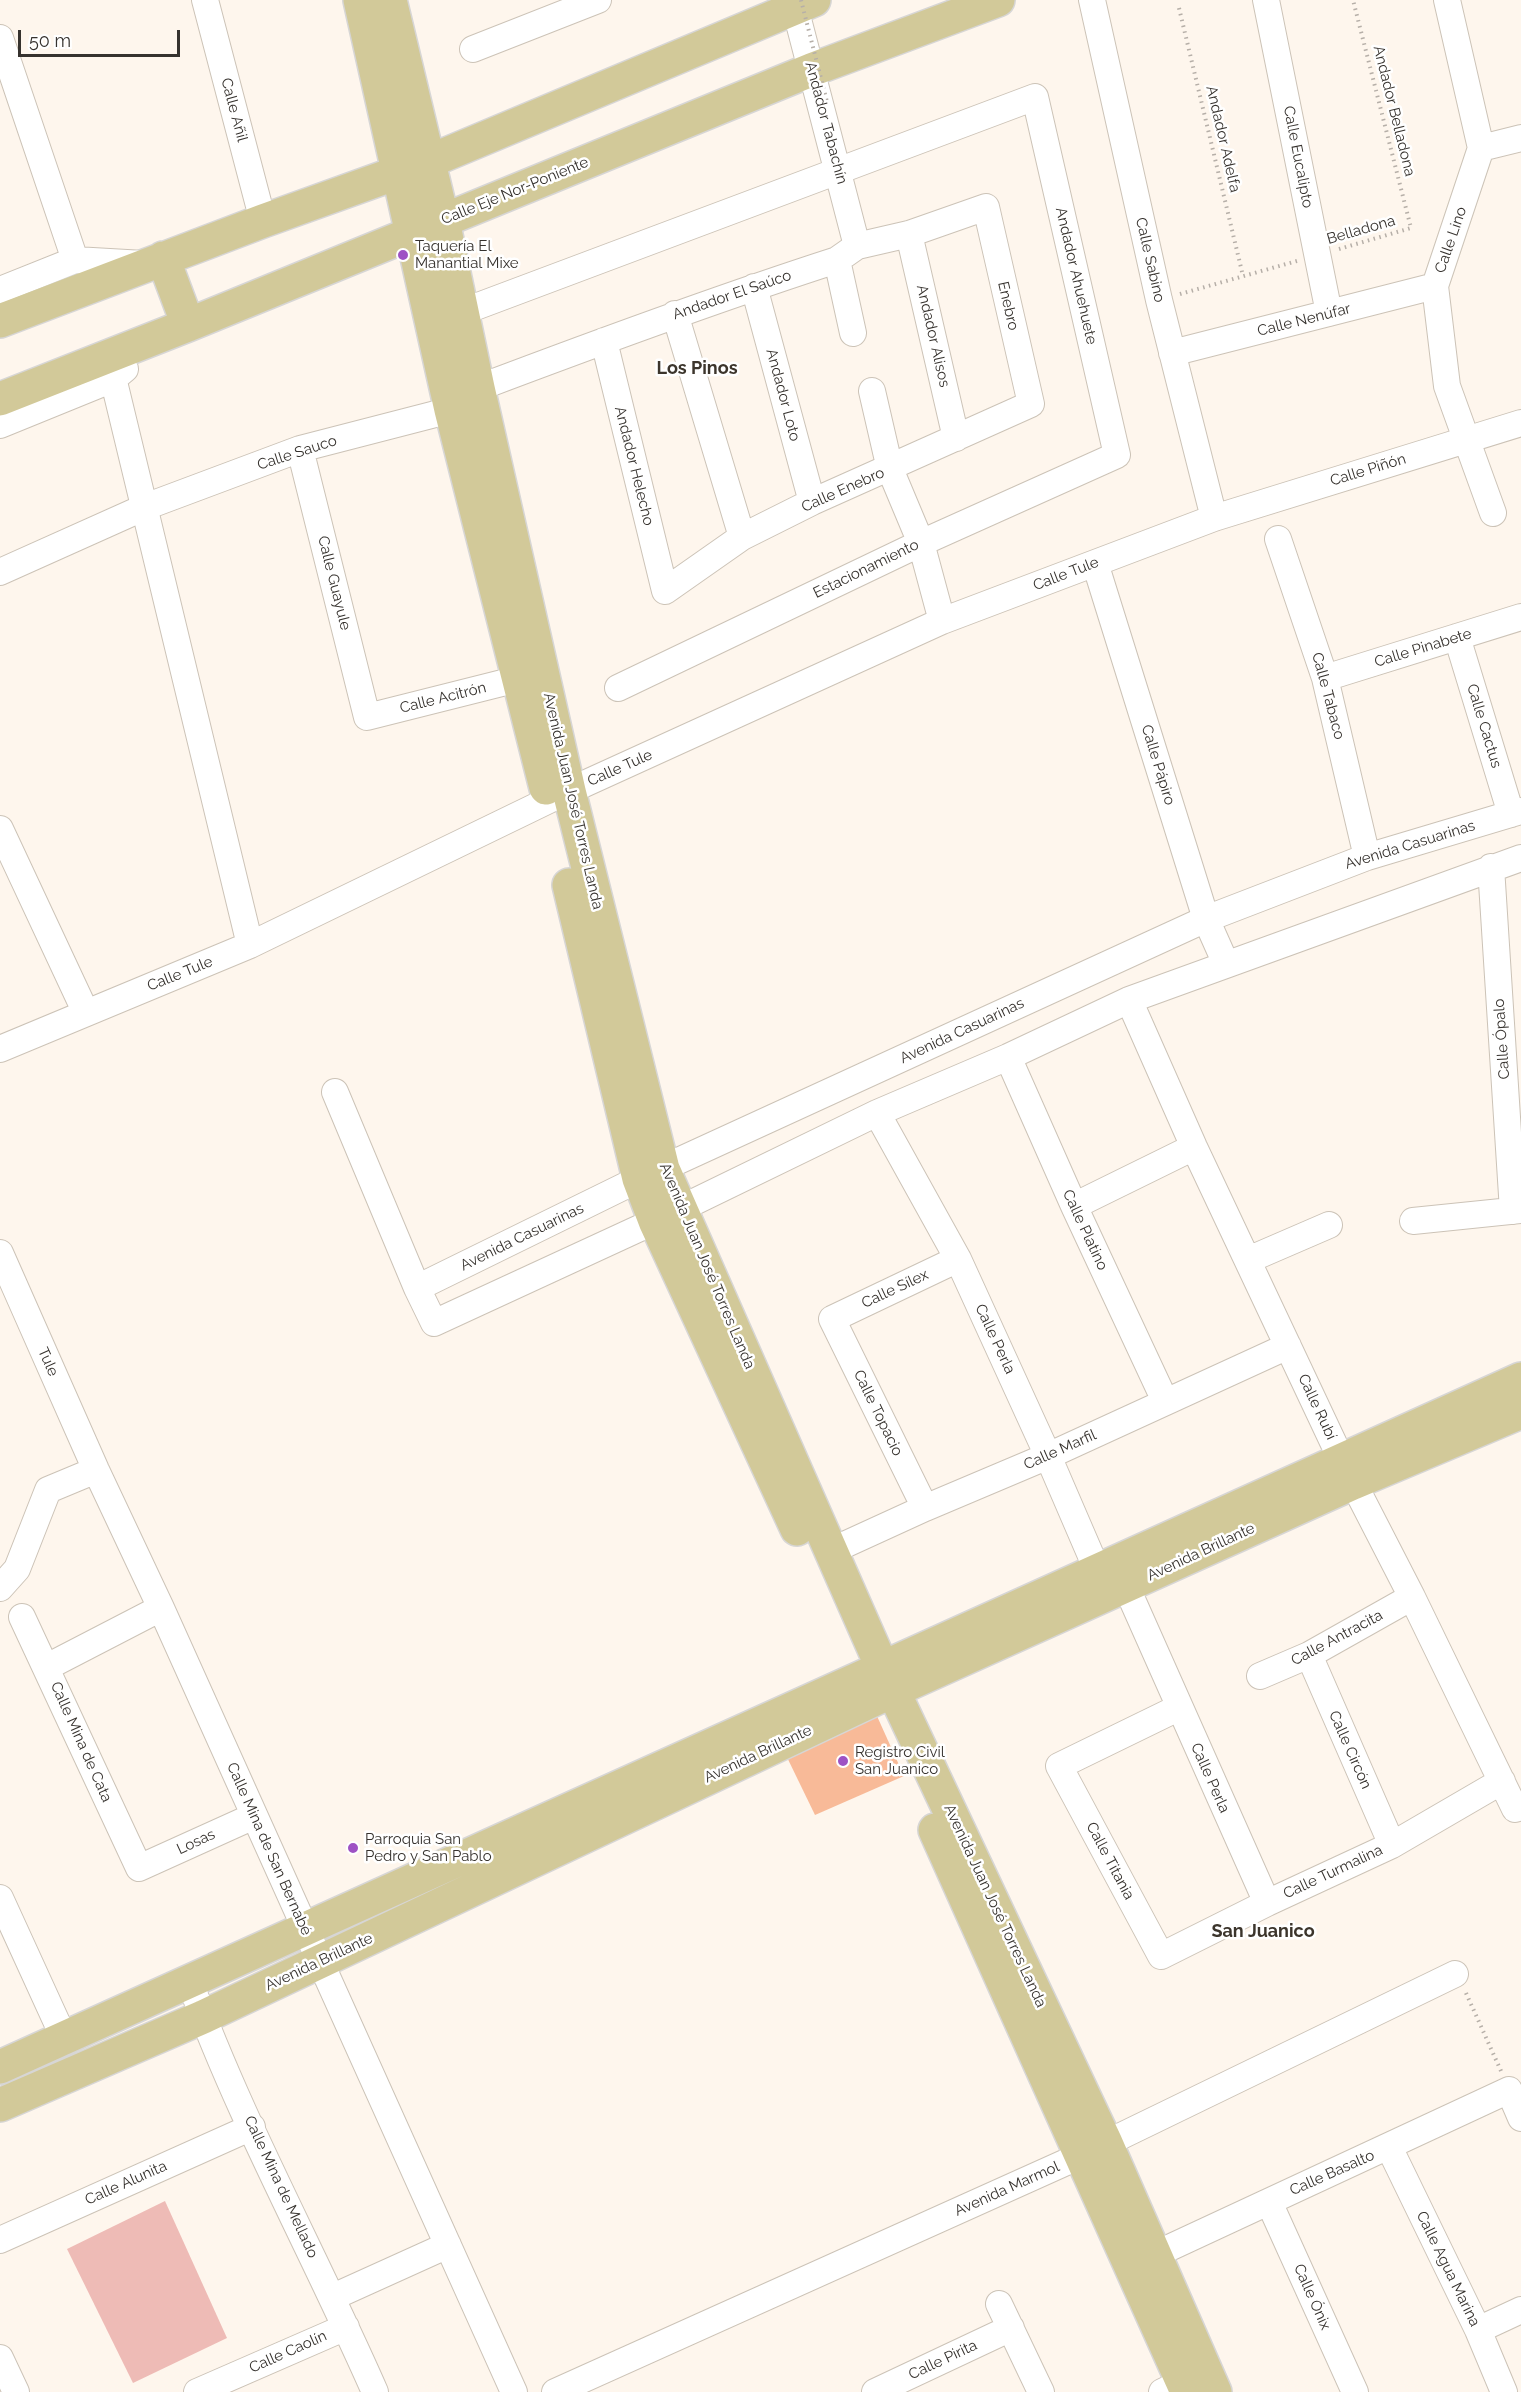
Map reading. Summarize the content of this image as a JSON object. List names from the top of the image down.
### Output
{
  "streets": {
    "main road": ["Calle Eje Nor-Poniente", "Avenida Juan José Torres Landa", "Avenida Brillante"],
    "street": [
      "Calle Añil",
      "Andador Tabachín",
      "Calle Eucalipto",
      "Calle Lino",
      "Calle Sabino",
      "Andador Ahuehuete",
      "Andador El Saúco",
      "Enebro",
      "Calle Nenúfar",
      "Andador Alisos",
      "Andador Loto",
      "Calle Sauco",
      "Andador Helecho",
      "Calle Piñón",
      "Calle Enebro",
      "Estacionamiento",
      "Calle Tule",
      "Calle Guayule",
      "Calle Pinabete",
      "Calle Tabaco",
      "Calle Acitrón",
      "Calle Cactus",
      "Calle Pápiro",
      "Avenida Casuarinas",
      "Calle Ópalo",
      "Calle Platino",
      "Calle Sílex",
      "Calle Perla",
      "Tule",
      "Calle Rubí",
      "Calle Topacio",
      "Calle Marfil",
      "Calle Antracita",
      "Calle Mina de Cata",
      "Calle Circón",
      "Losas",
      "Calle Mina de San Bernabé",
      "Calle Titania",
      "Calle Turmalina",
      "Calle Basalto",
      "Calle Alunita",
      "Calle Mina de Mellado",
      "Avenida Marmol",
      "Calle Agua Marina",
      "Calle Ónix",
      "Calle Caolín",
      "Calle Pirita"
    ],
    "path": ["Andador Belladona", "Andador Adelfa", "Belladona"]
  },
  "crossings": [
    ["Andador Belladona", "Belladona"],
    ["Andador Tabachín", "Calle Eje Nor-Poniente"],
    ["Andador Tabachín", "Andador Ahuehuete"],
    ["Andador Tabachín", "Andador El Saúco"],
    ["Calle Eucalipto", "Belladona"],
    ["Calle Eucalipto", "Calle Nenúfar"],
    ["Calle Eje Nor-Poniente", "Avenida Juan José Torres Landa"],
    ["Calle Lino", "Calle Nenúfar"],
    ["Calle Lino", "Calle Piñón"],
    ["Calle Sabino", "Calle Nenúfar"],
    ["Calle Sabino", "Calle Piñón"],
    ["Calle Sabino", "Calle Tule"],
    ["Andador Ahuehuete", "Estacionamiento"],
    ["Andador El Saúco", "Enebro"],
    ["Andador El Saúco", "Andador Alisos"],
    ["Andador El Saúco", "Andador Loto"],
    ["Andador El Saúco", "Andador Helecho"],
    ["Andador El Saúco", "Avenida Juan José Torres Landa"],
    ["Enebro", "Calle Enebro"],
    ["Andador Alisos", "Calle Enebro"],
    ["Andador Loto", "Calle Enebro"],
    ["Calle Sauco", "Calle Guayule"],
    ["Calle Sauco", "Avenida Juan José Torres Landa"],
    ["Andador Helecho", "Calle Enebro"],
    ["Calle Piñón", "Calle Tule"],
    ["Calle Tule", "Calle Pápiro"],
    ["Calle Tule", "Avenida Juan José Torres Landa"],
    ["Calle Guayule", "Calle Acitrón"],
    ["Calle Pinabete", "Calle Tabaco"],
    ["Calle Pinabete", "Calle Cactus"],
    ["Calle Tabaco", "Avenida Casuarinas"],
    ["Calle Acitrón", "Avenida Juan José Torres Landa"],
    ["Calle Cactus", "Avenida Casuarinas"],
    ["Calle Pápiro", "Avenida Casuarinas"],
    ["Avenida Juan José Torres Landa", "Avenida Casuarinas"],
    ["Avenida Juan José Torres Landa", "Calle Marfil"],
    ["Avenida Juan José Torres Landa", "Avenida Brillante"],
    ["Avenida Juan José Torres Landa", "Calle Basalto"],
    ["Avenida Juan José Torres Landa", "Avenida Marmol"],
    ["Calle Platino", "Calle Marfil"],
    ["Calle Sílex", "Calle Perla"],
    ["Calle Sílex", "Calle Topacio"],
    ["Calle Perla", "Calle Marfil"],
    ["Calle Perla", "Avenida Brillante"],
    ["Calle Perla", "Calle Titania"],
    ["Calle Perla", "Calle Turmalina"],
    ["Tule", "Calle Mina de San Bernabé"],
    ["Calle Rubí", "Calle Marfil"],
    ["Calle Rubí", "Avenida Brillante"],
    ["Calle Rubí", "Calle Antracita"],
    ["Calle Rubí", "Calle Turmalina"],
    ["Calle Topacio", "Calle Marfil"],
    ["Avenida Brillante", "Calle Mina de San Bernabé"],
    ["Avenida Brillante", "Calle Mina de Mellado"],
    ["Calle Antracita", "Calle Circón"],
    ["Calle Mina de Cata", "Losas"],
    ["Calle Circón", "Calle Turmalina"],
    ["Losas", "Calle Mina de San Bernabé"],
    ["Calle Titania", "Calle Turmalina"],
    ["Calle Basalto", "Calle Agua Marina"],
    ["Calle Basalto", "Calle Ónix"],
    ["Calle Alunita", "Calle Mina de Mellado"],
    ["Calle Mina de Mellado", "Calle Caolín"]
  ],
  "districts": ["Los Pinos", "San Juanico"],
  "places": ["Taquería El Manantial Mixe", "Registro Civil San Juanico", "Parroquia San Pedro y San Pablo"],
  "scale_bar": "50 m"
}
